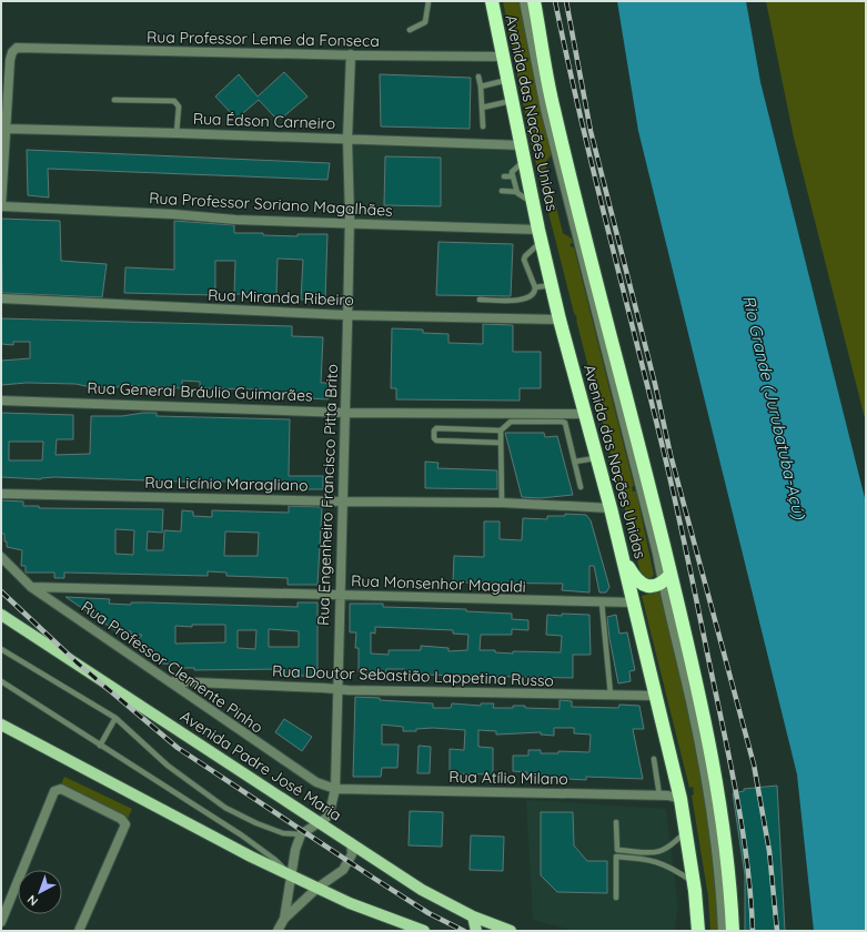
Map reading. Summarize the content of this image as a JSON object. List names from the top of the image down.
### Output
{
  "streets": {
    "highway": ["Avenida das Nações Unidas"],
    "main road": ["Avenida Padre José Maria"],
    "street": [
      "Rua Professor Leme da Fonseca",
      "Rua Édson Carneiro",
      "Rua Professor Soriano Magalhães",
      "Rua Miranda Ribeiro",
      "Rua General Bráulio Guimarães",
      "Rua Licínio Maragliano",
      "Rua Engenheiro Francisco Pitta Brito",
      "Rua Monsenhor Magaldi",
      "Rua Professor Clemente Pinho",
      "Rua Doutor Sebastião Lappetina Russo",
      "Rua Atílio Milano"
    ]
  },
  "crossings": [
    ["Rua Professor Leme da Fonseca", "Avenida das Nações Unidas"],
    ["Rua Professor Leme da Fonseca", "Rua Édson Carneiro"],
    ["Rua Professor Leme da Fonseca", "Rua Engenheiro Francisco Pitta Brito"],
    ["Avenida das Nações Unidas", "Rua Édson Carneiro"],
    ["Avenida das Nações Unidas", "Rua Professor Soriano Magalhães"],
    ["Avenida das Nações Unidas", "Rua Miranda Ribeiro"],
    ["Avenida das Nações Unidas", "Rua General Bráulio Guimarães"],
    ["Avenida das Nações Unidas", "Rua Licínio Maragliano"],
    ["Avenida das Nações Unidas", "Rua Monsenhor Magaldi"],
    ["Avenida das Nações Unidas", "Rua Doutor Sebastião Lappetina Russo"],
    ["Avenida das Nações Unidas", "Rua Atílio Milano"],
    ["Rua Édson Carneiro", "Rua Engenheiro Francisco Pitta Brito"],
    ["Rua Professor Soriano Magalhães", "Rua Engenheiro Francisco Pitta Brito"],
    ["Rua Miranda Ribeiro", "Rua Engenheiro Francisco Pitta Brito"],
    ["Rua General Bráulio Guimarães", "Rua Engenheiro Francisco Pitta Brito"],
    ["Rua Licínio Maragliano", "Rua Engenheiro Francisco Pitta Brito"],
    ["Rua Engenheiro Francisco Pitta Brito", "Rua Monsenhor Magaldi"],
    ["Rua Engenheiro Francisco Pitta Brito", "Rua Professor Clemente Pinho"],
    ["Rua Engenheiro Francisco Pitta Brito", "Rua Doutor Sebastião Lappetina Russo"],
    ["Rua Engenheiro Francisco Pitta Brito", "Avenida Padre José Maria"],
    ["Rua Engenheiro Francisco Pitta Brito", "Rua Atílio Milano"],
    ["Rua Monsenhor Magaldi", "Rua Professor Clemente Pinho"],
    ["Rua Professor Clemente Pinho", "Rua Doutor Sebastião Lappetina Russo"],
    ["Rua Professor Clemente Pinho", "Rua Atílio Milano"]
  ],
  "water": ["Rio Grande (Jurubatuba-Açú)"],
  "north": "bottom left"
}
